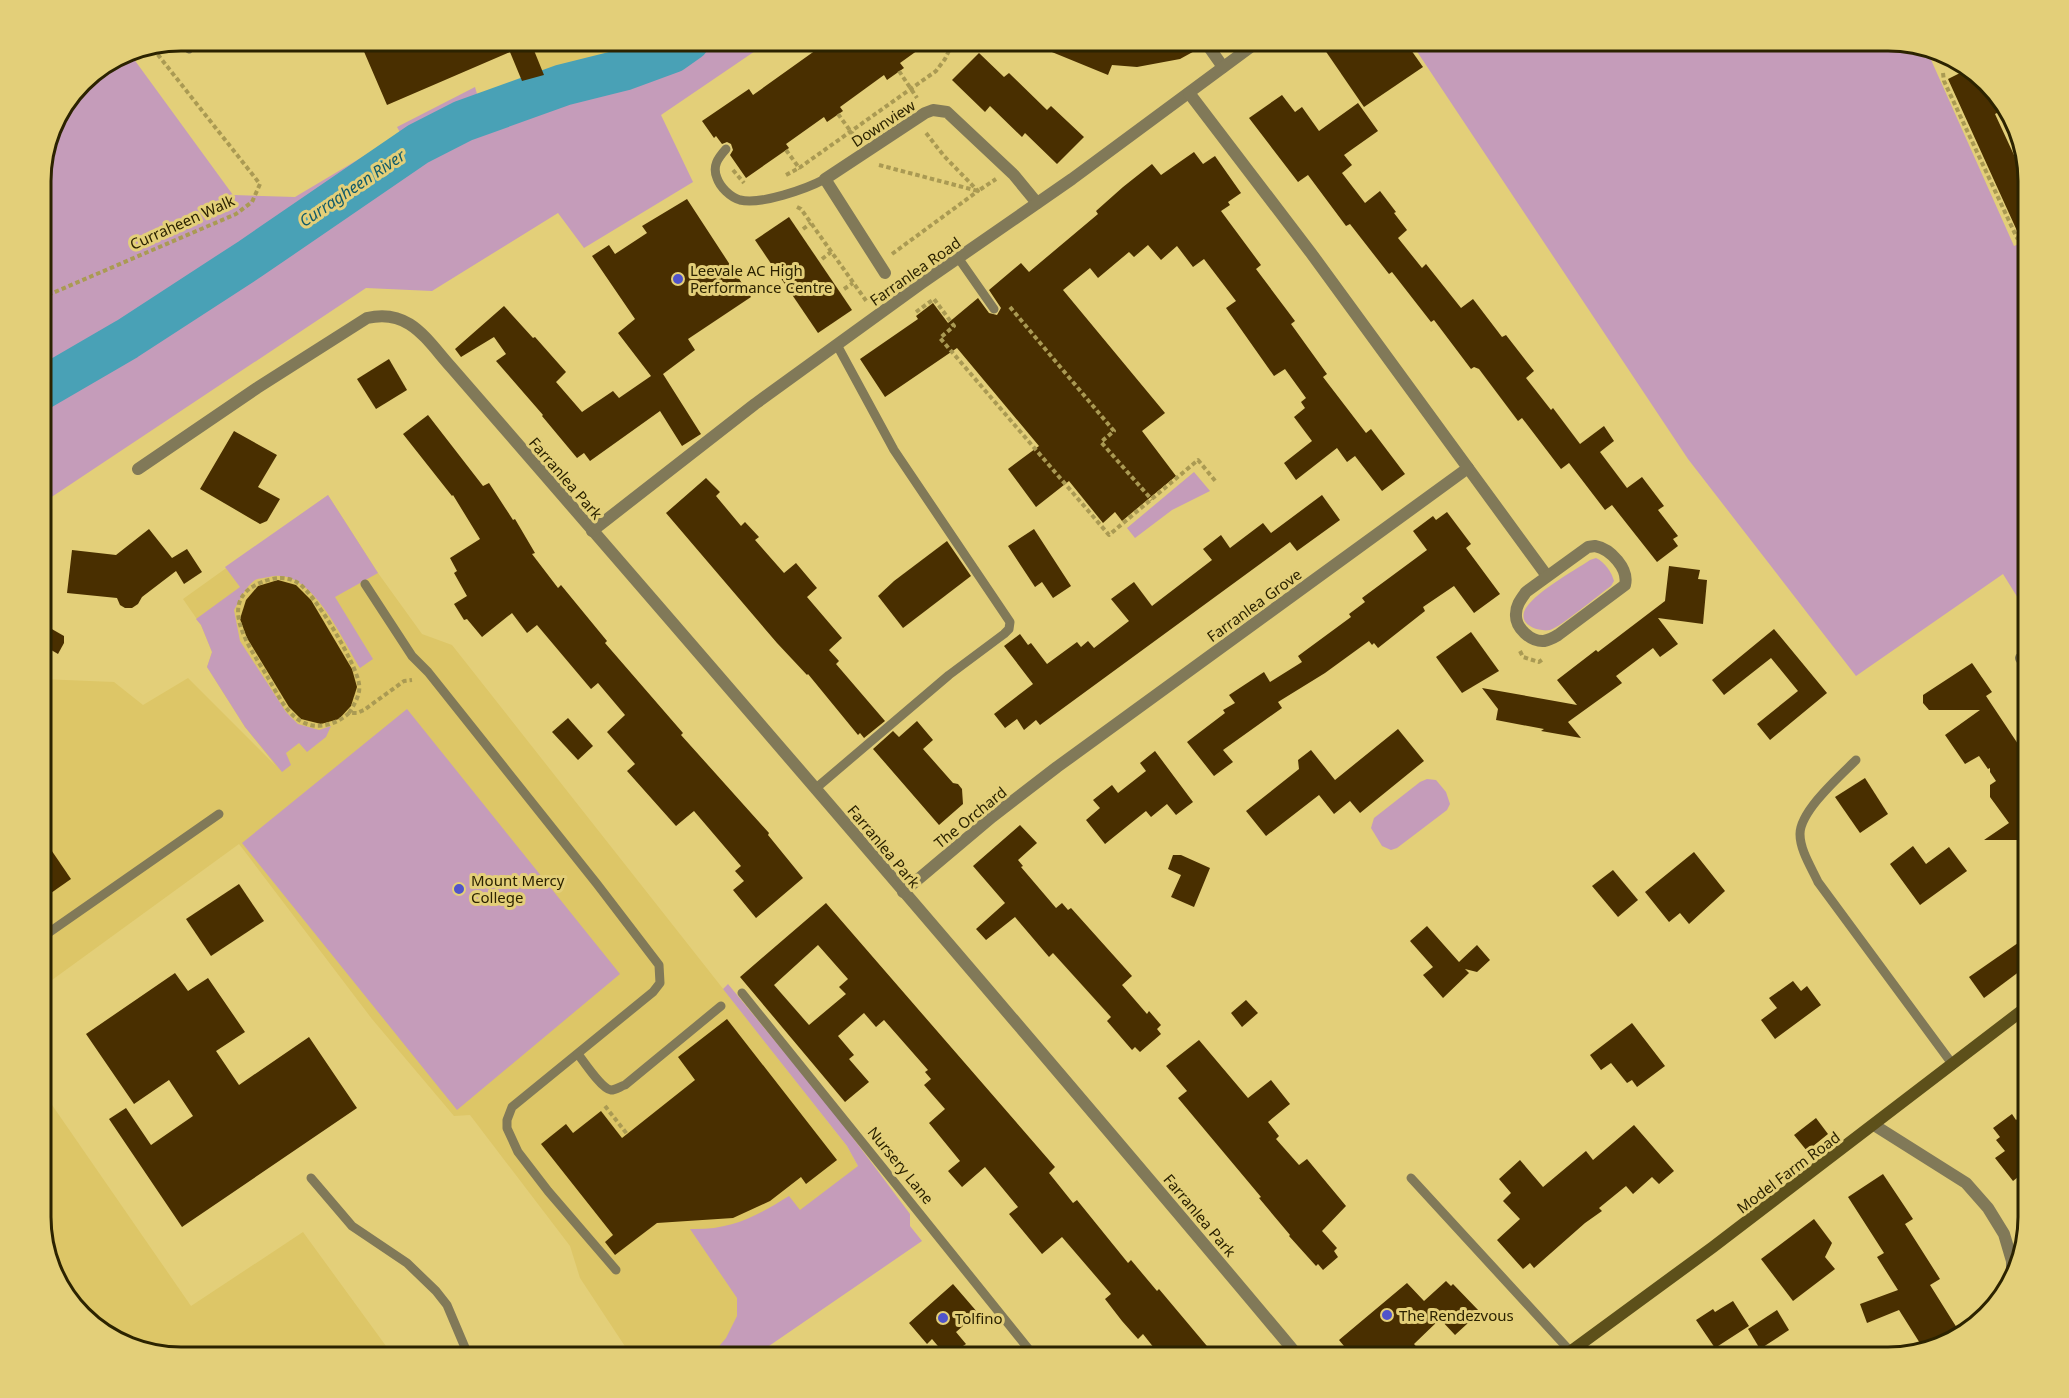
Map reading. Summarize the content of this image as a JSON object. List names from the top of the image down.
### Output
{
  "streets": {
    "main road": ["Model Farm Road"],
    "street": [
      "Downview",
      "Farranlea Road",
      "Farranlea Park",
      "Farranlea Grove",
      "The Orchard"
    ],
    "lane": ["Nursery Lane"],
    "path": ["Curraheen Walk"]
  },
  "crossings": [
    ["Downview", "Farranlea Road"],
    ["Farranlea Road", "Farranlea Park"],
    ["Farranlea Park", "The Orchard"],
    ["Farranlea Grove", "The Orchard"]
  ],
  "water": ["Curragheen River"],
  "places": [
    "Leevale AC High Performance Centre",
    "Mount Mercy College",
    "The Rendezvous",
    "Tolfino"
  ]
}
